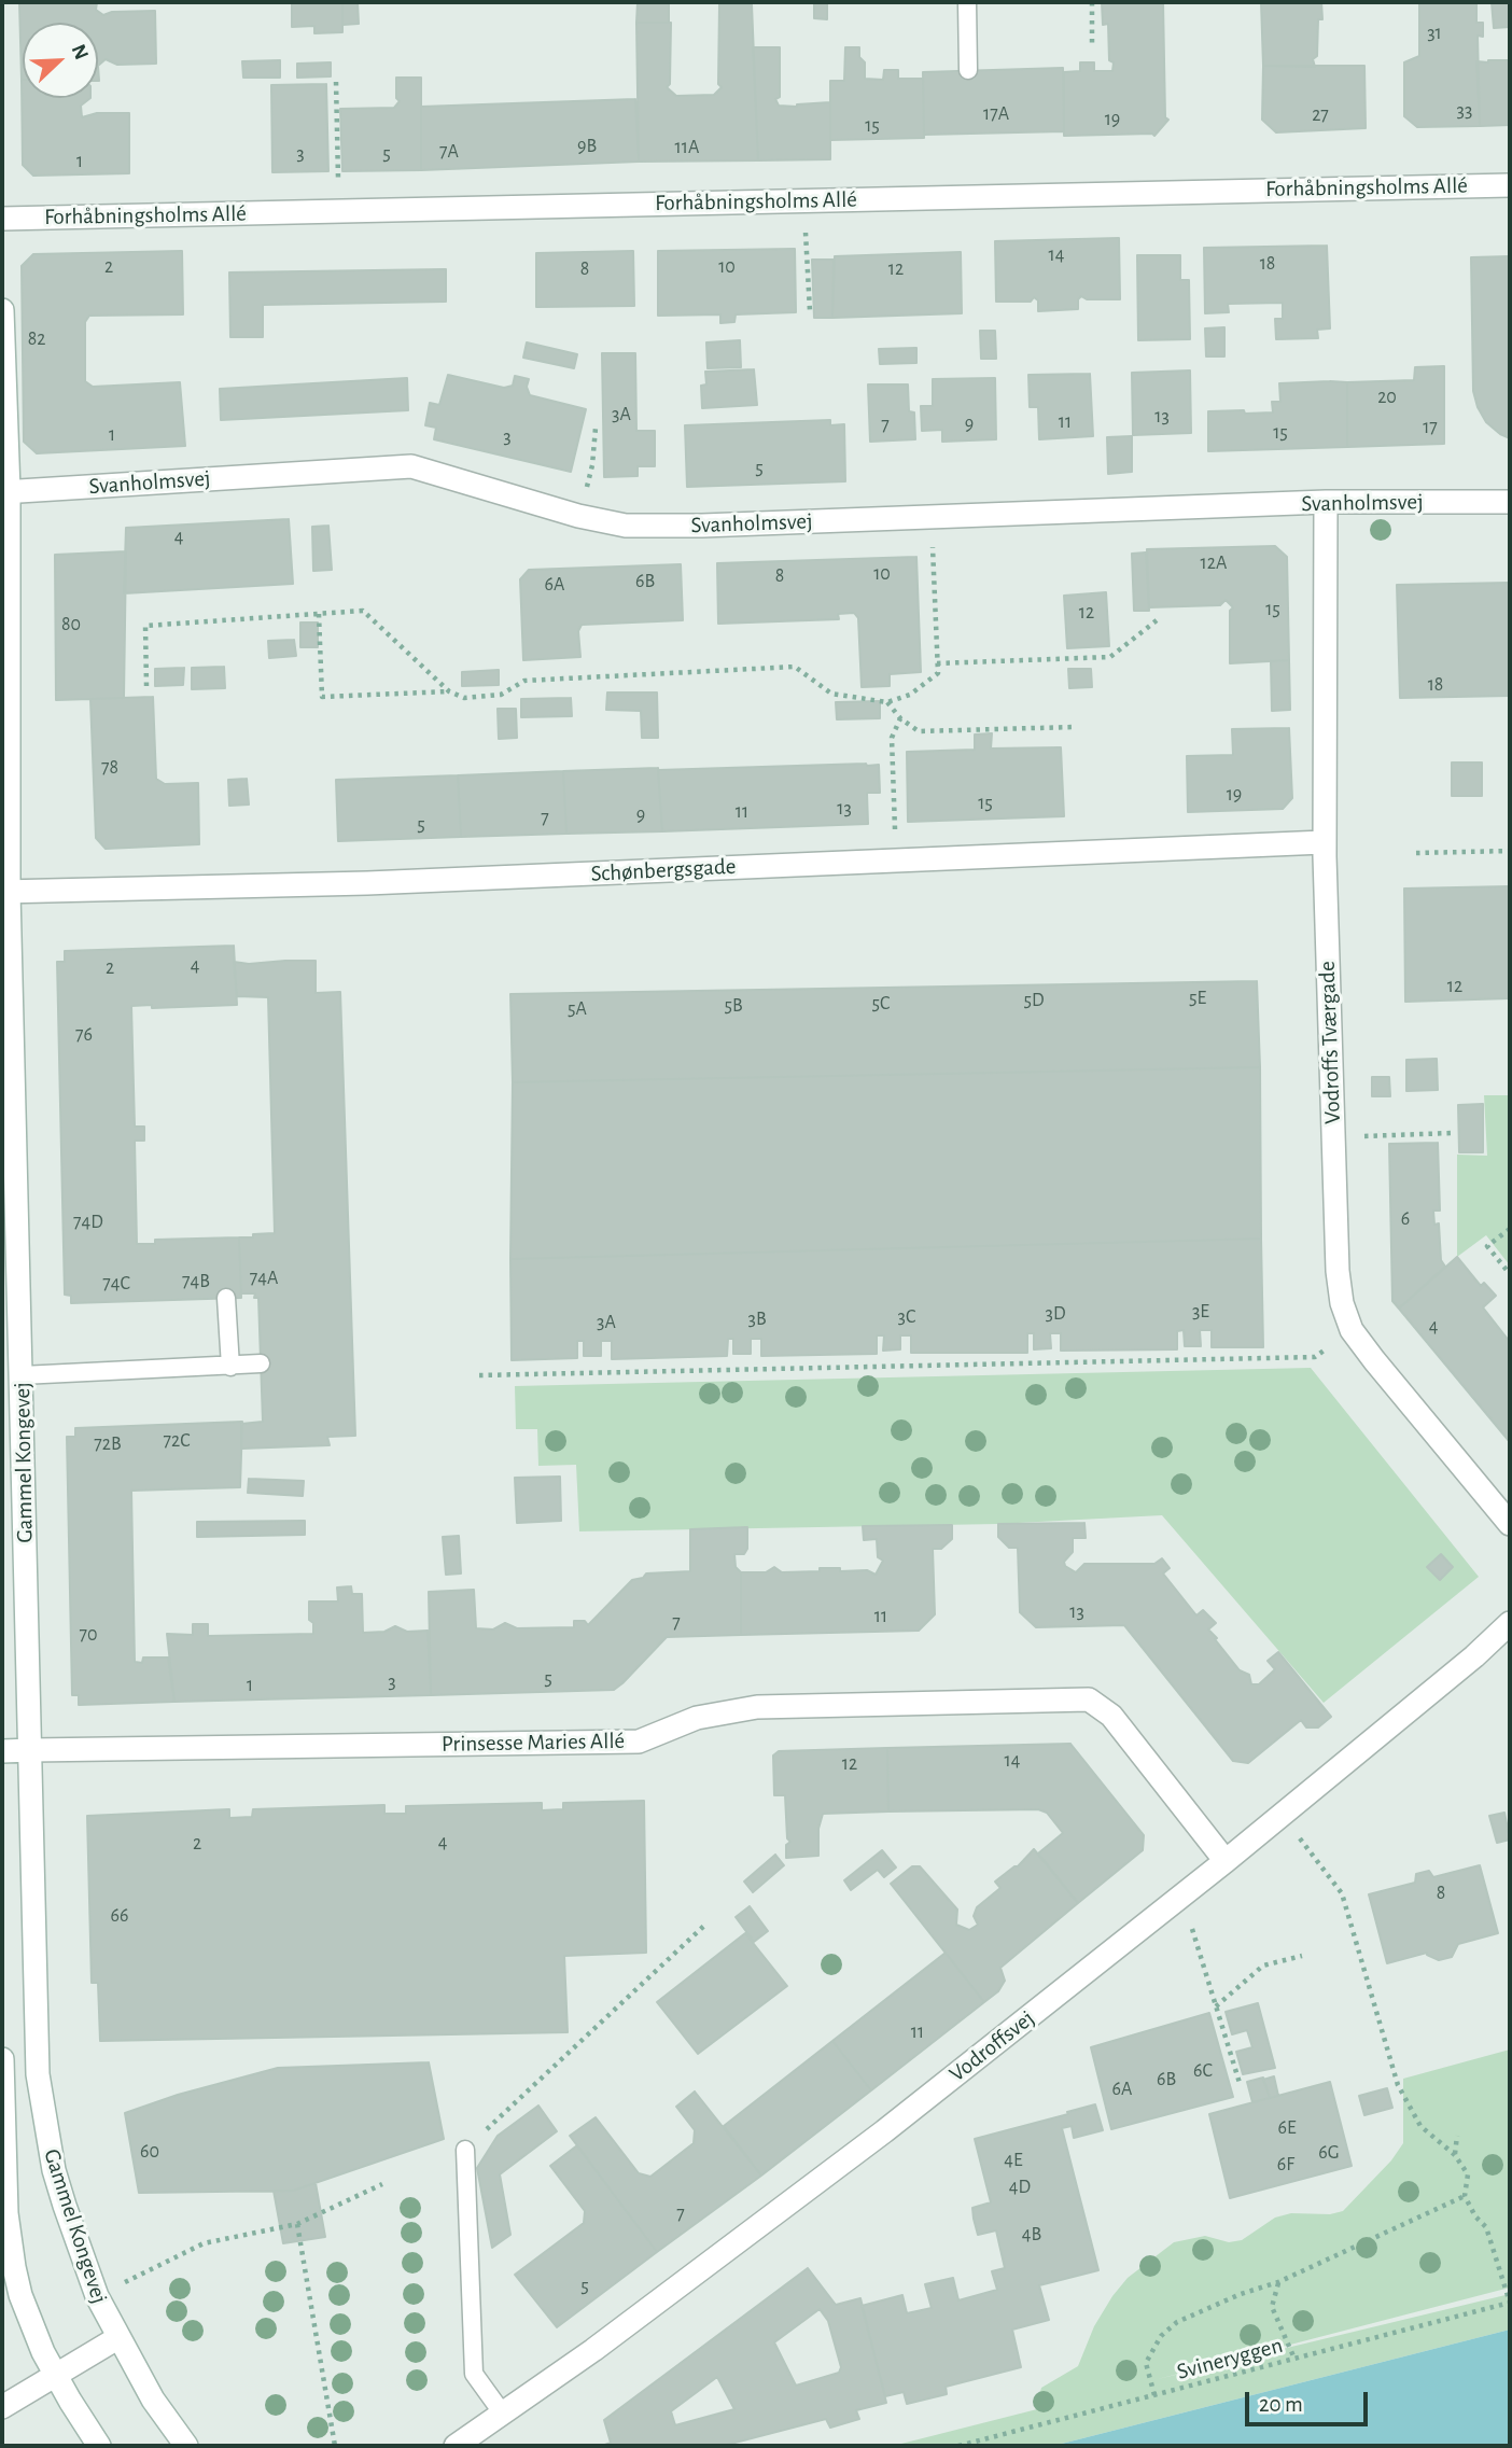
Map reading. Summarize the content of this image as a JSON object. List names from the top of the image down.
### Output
{
  "streets": {
    "street": [
      "Forhåbningsholms Allé",
      "Svanholmsvej",
      "Schønbergsgade",
      "Vodroffs Tværgade",
      "Gammel Kongevej",
      "Prinsesse Maries Allé",
      "Vodroffsvej"
    ],
    "path": ["Svineryggen"]
  },
  "crossings": [
    ["Svanholmsvej", "Vodroffs Tværgade"],
    ["Svanholmsvej", "Gammel Kongevej"],
    ["Schønbergsgade", "Vodroffs Tværgade"],
    ["Schønbergsgade", "Gammel Kongevej"],
    ["Gammel Kongevej", "Prinsesse Maries Allé"],
    ["Prinsesse Maries Allé", "Vodroffsvej"]
  ],
  "house_numbers": [
    "31",
    "33",
    "17A",
    "27",
    "19",
    "15",
    "9B",
    "11A",
    "7A",
    "3",
    "5",
    "1",
    "14",
    "18",
    "2",
    "10",
    "8",
    "12",
    "82",
    "20",
    "3A",
    "13",
    "11",
    "9",
    "7",
    "17",
    "15",
    "1",
    "3",
    "5",
    "4",
    "12A",
    "10",
    "8",
    "6B",
    "6A",
    "15",
    "12",
    "80",
    "18",
    "78",
    "19",
    "15",
    "13",
    "11",
    "9",
    "7",
    "5",
    "4",
    "2",
    "12",
    "5E",
    "5D",
    "5C",
    "5B",
    "5A",
    "76",
    "6",
    "74D",
    "74A",
    "74B",
    "74C",
    "3E",
    "3D",
    "3C",
    "3B",
    "3A",
    "4",
    "72C",
    "72B",
    "13",
    "11",
    "7",
    "70",
    "5",
    "3",
    "1",
    "14",
    "12",
    "4",
    "2",
    "8",
    "66",
    "11",
    "6C",
    "6B",
    "6A",
    "6E",
    "60",
    "6G",
    "4E",
    "6F",
    "4D",
    "7",
    "4B",
    "5"
  ],
  "scale_bar": "20 m",
  "north": "top right"
}
